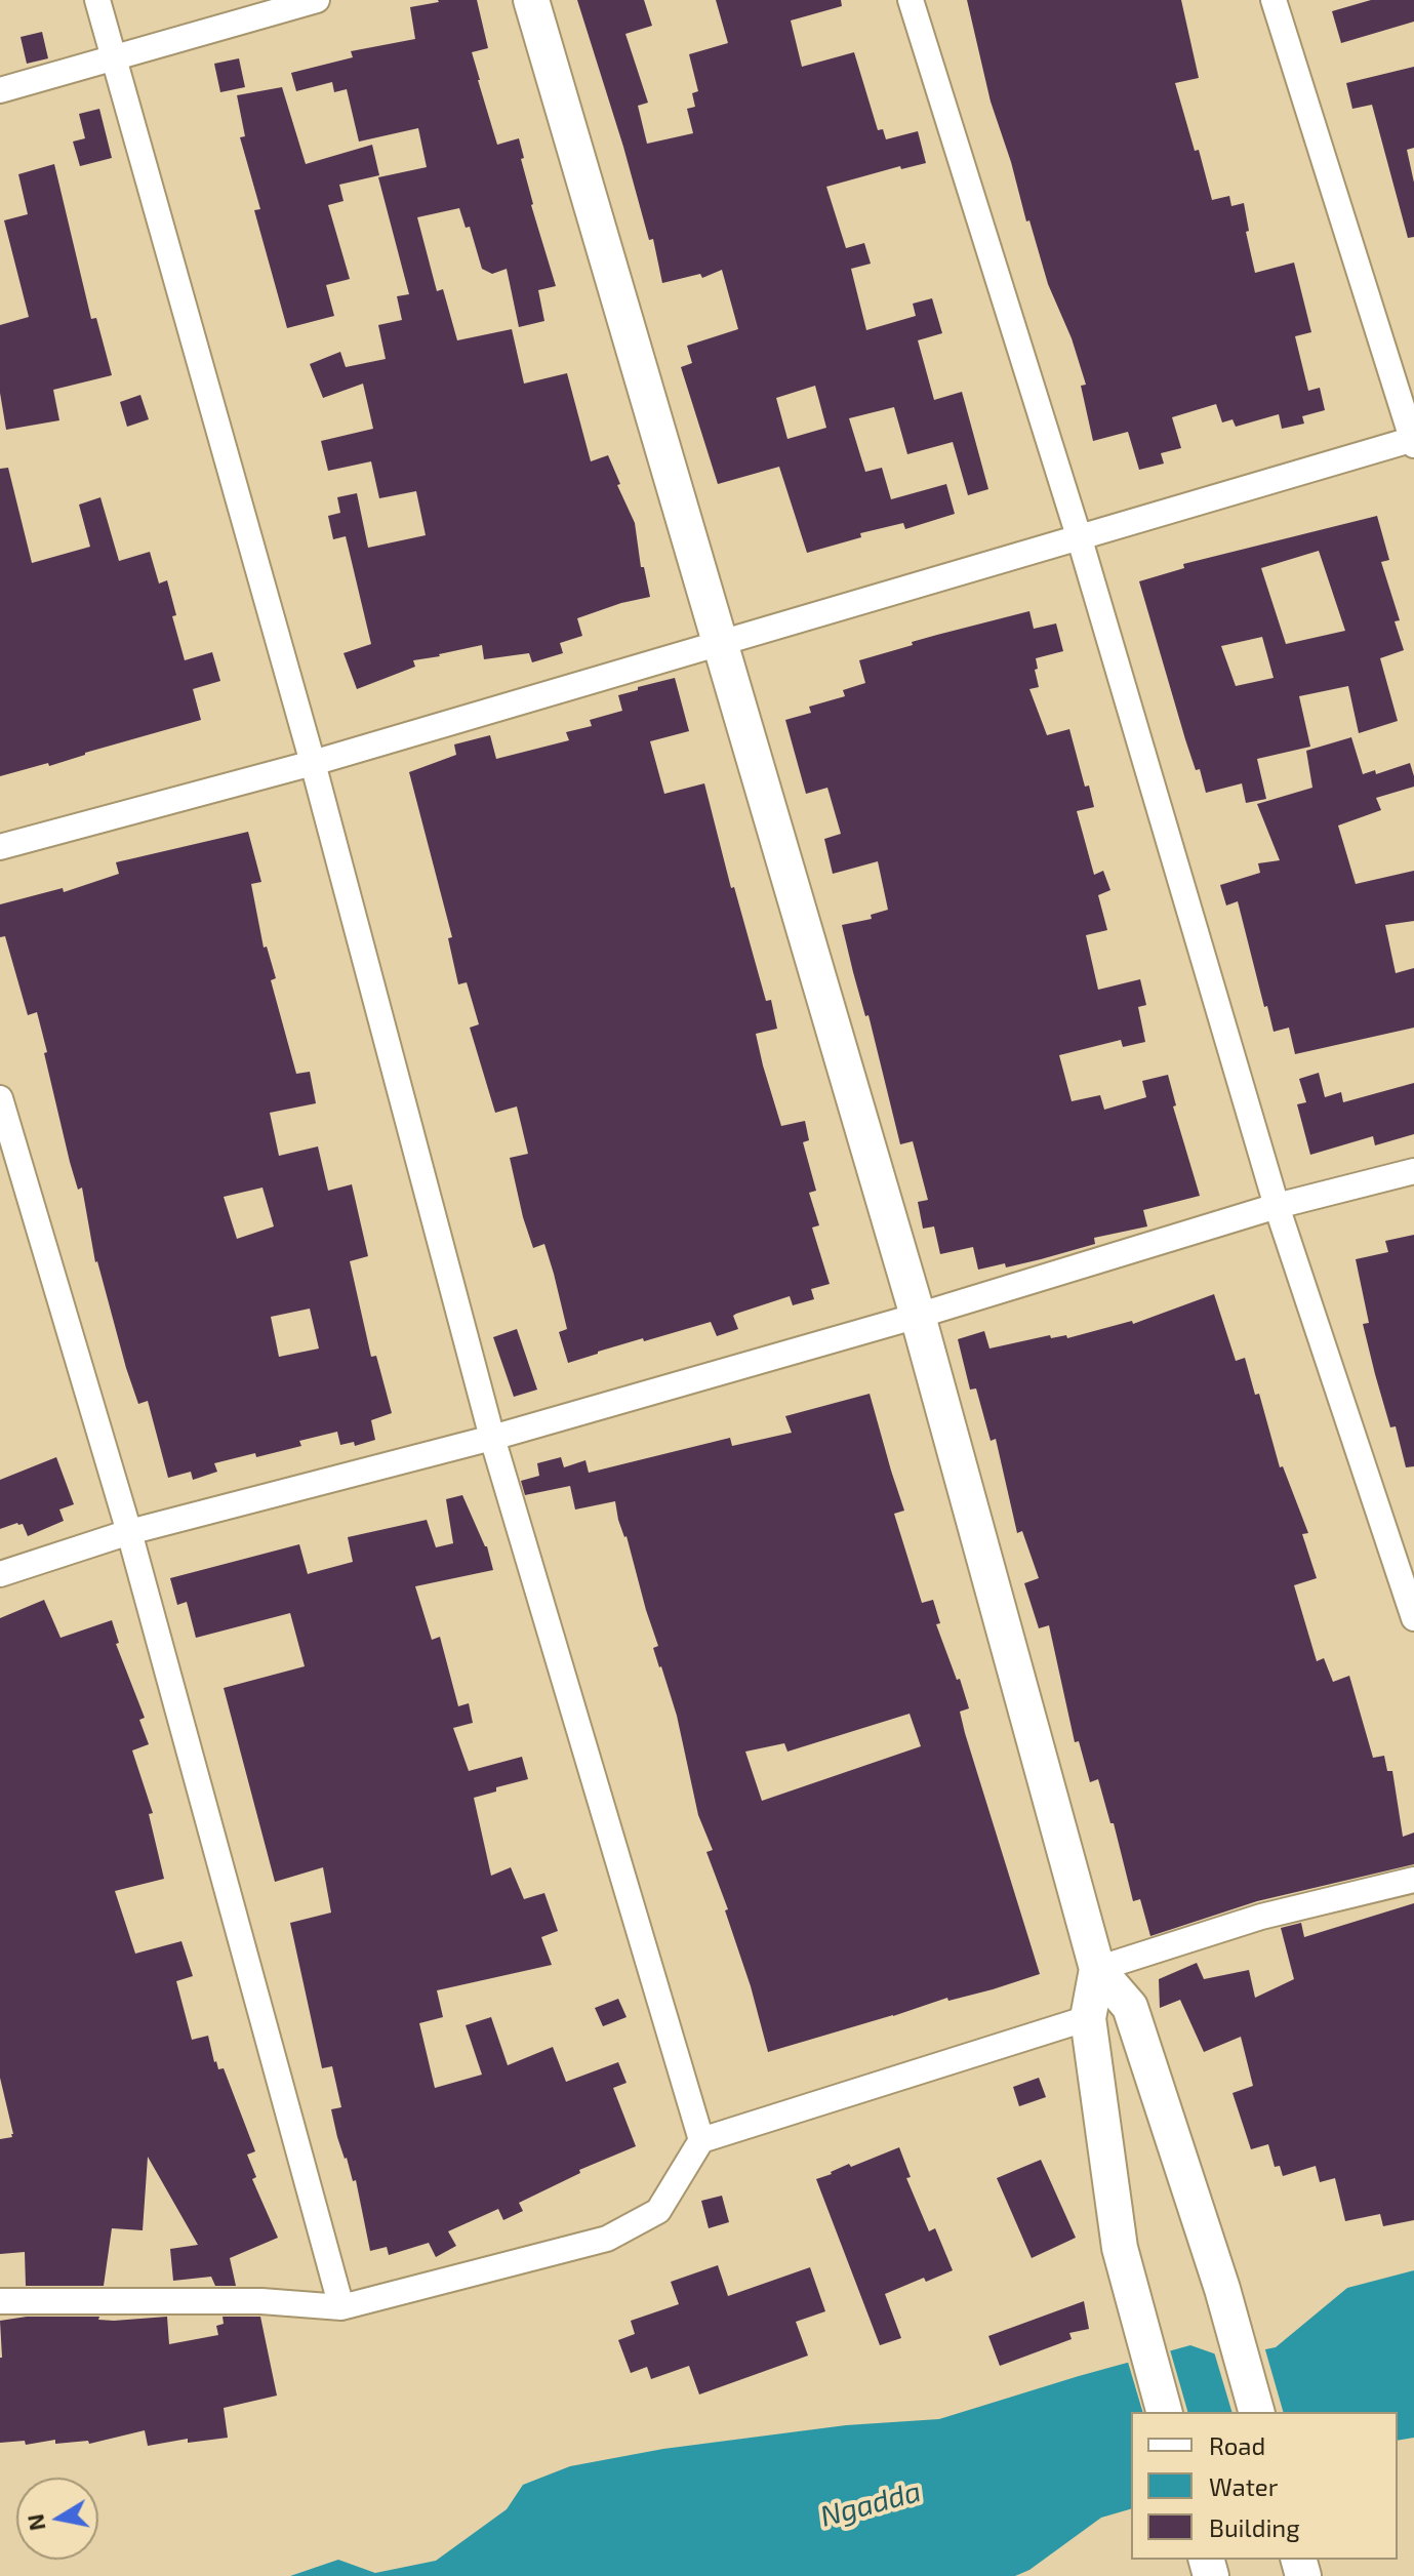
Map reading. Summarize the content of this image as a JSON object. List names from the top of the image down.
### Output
{
  "water": ["Ngadda"],
  "legend": ["Road", "Water", "Building"],
  "north": "left"
}
